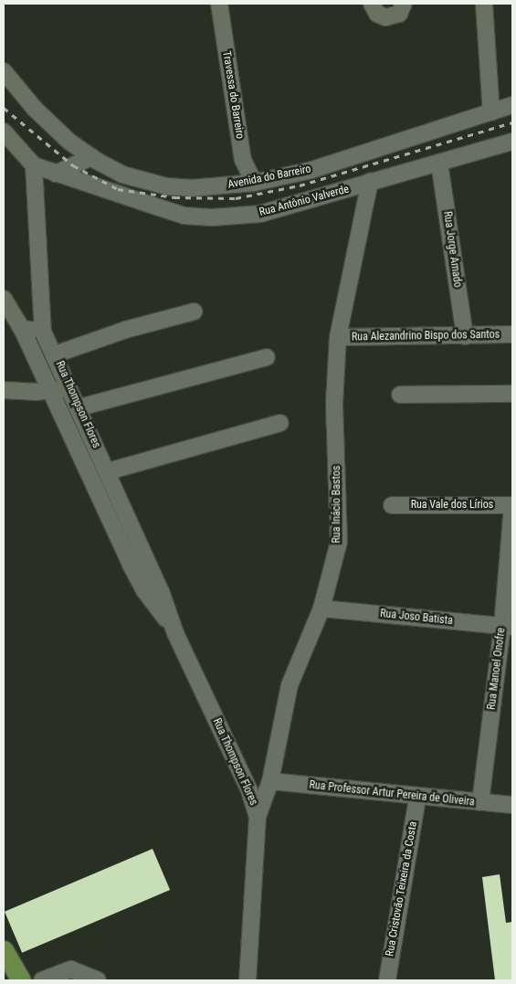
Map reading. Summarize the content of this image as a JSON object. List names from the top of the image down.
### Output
{
  "streets": {
    "street": [
      "Travessa do Barreiro",
      "Avenida do Barreiro",
      "Rua Antônio Valverde",
      "Rua Jorge Amado",
      "Rua Alezandrino Bispo dos Santos",
      "Rua Thompson Flores",
      "Rua Inácio Bastos",
      "Rua Vale dos Lírios",
      "Rua Joso Batista",
      "Rua Manoel Onofre",
      "Rua Professor Artur Pereira de Oliveira",
      "Rua Cristovão Teixeira da Costa"
    ]
  },
  "crossings": [
    ["Travessa do Barreiro", "Avenida do Barreiro"],
    ["Rua Antônio Valverde", "Rua Jorge Amado"],
    ["Rua Antônio Valverde", "Rua Thompson Flores"],
    ["Rua Antônio Valverde", "Rua Inácio Bastos"],
    ["Rua Jorge Amado", "Rua Alezandrino Bispo dos Santos"],
    ["Rua Alezandrino Bispo dos Santos", "Rua Inácio Bastos"],
    ["Rua Thompson Flores", "Rua Inácio Bastos"],
    ["Rua Inácio Bastos", "Rua Joso Batista"],
    ["Rua Inácio Bastos", "Rua Professor Artur Pereira de Oliveira"],
    ["Rua Vale dos Lírios", "Rua Manoel Onofre"],
    ["Rua Joso Batista", "Rua Manoel Onofre"],
    ["Rua Manoel Onofre", "Rua Professor Artur Pereira de Oliveira"],
    ["Rua Professor Artur Pereira de Oliveira", "Rua Cristovão Teixeira da Costa"]
  ]
}
